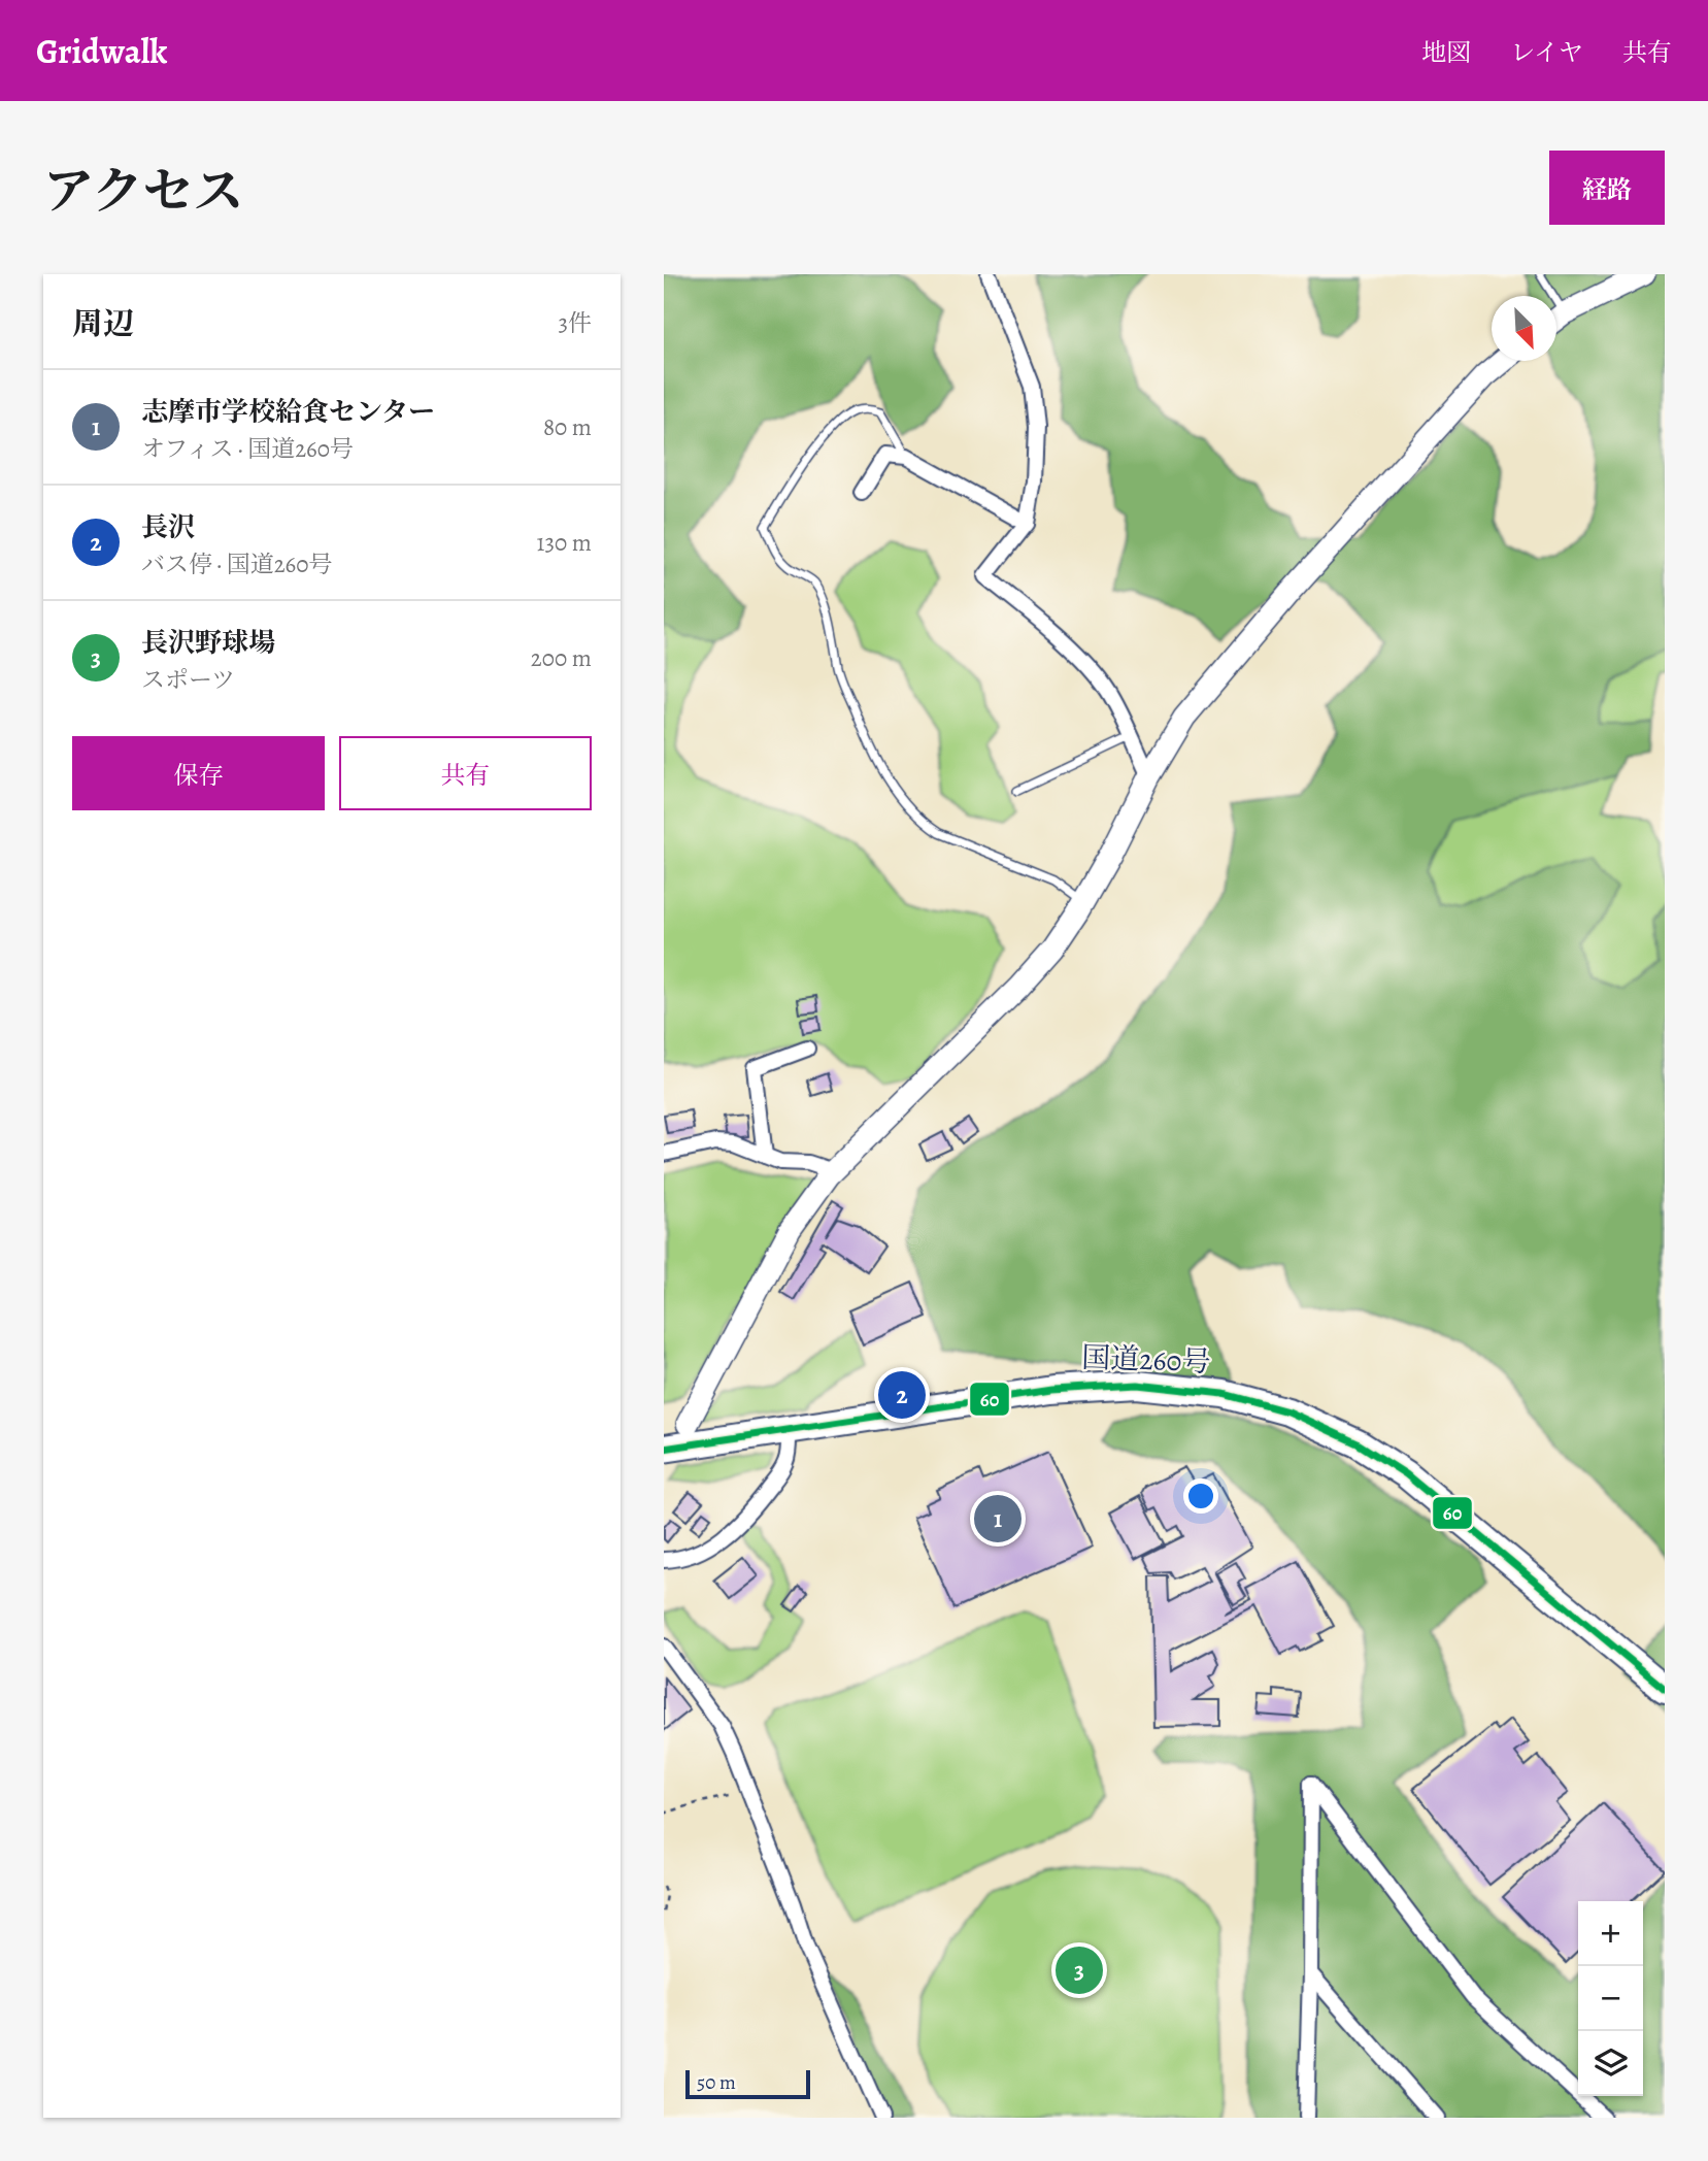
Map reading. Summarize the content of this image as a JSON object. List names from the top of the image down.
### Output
{
  "streets": {
    "highway": ["国道260号"]
  },
  "lines": ["transit line 60"],
  "scale_bar": "50 m",
  "north": "bottom right",
  "page": {
    "header": "Gridwalk",
    "nav": ["地図", "レイヤ", "共有"],
    "title": "アクセス",
    "buttons": [
      "経路",
      ["保存", "共有"]
    ],
    "heading": ["周辺", "3件"],
    "list": [
      {
        "mark": "1",
        "name": "志摩市学校給食センター",
        "note": "オフィス · 国道260号",
        "value": "80 m"
      },
      {
        "mark": "2",
        "name": "長沢",
        "note": "バス停 · 国道260号",
        "value": "130 m"
      },
      {
        "mark": "3",
        "name": "長沢野球場",
        "note": "スポーツ",
        "value": "200 m"
      }
    ],
    "pins": ["2", "1", "3"],
    "map_buttons": ["+", "−"],
    "scale": "50 m"
  }
}
